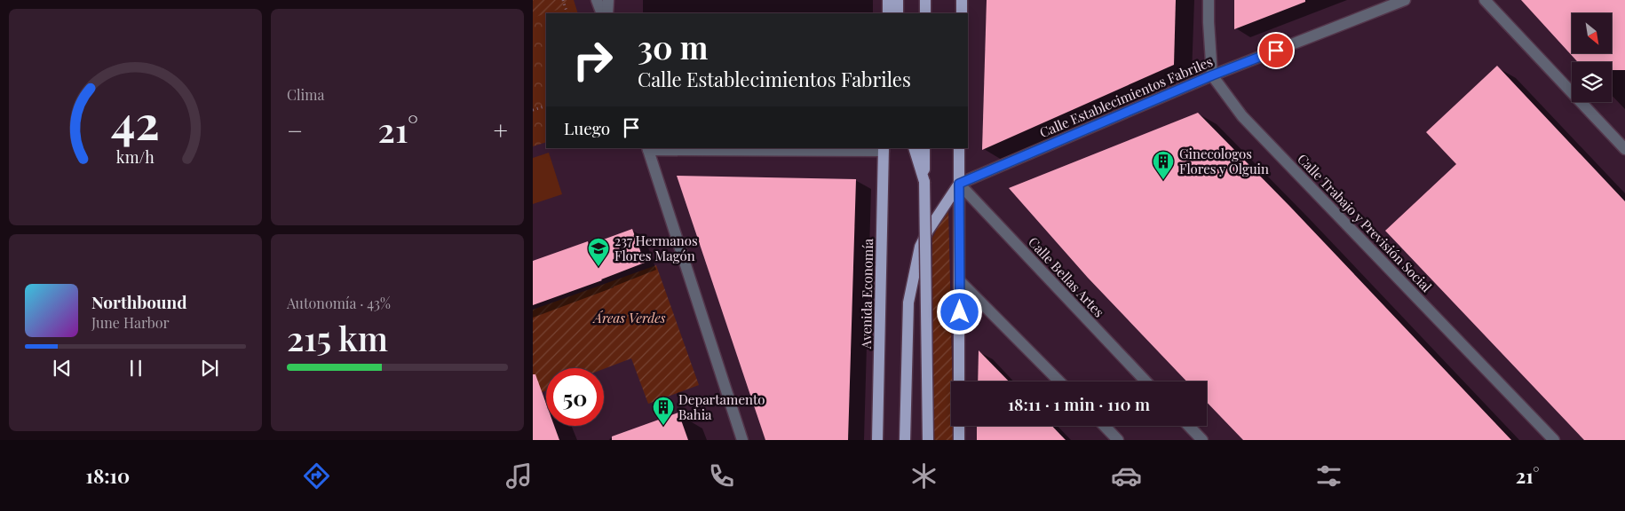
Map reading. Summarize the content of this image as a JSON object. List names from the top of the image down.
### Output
{
  "streets": {
    "main road": ["Avenida Economía"],
    "street": ["Calle Establecimientos Fabriles", "Calle Trabajo y Previsión Social", "Calle Bellas Artes"]
  },
  "crossings": [
    ["Calle Establecimientos Fabriles", "Calle Trabajo y Previsión Social"],
    ["Calle Establecimientos Fabriles", "Calle Bellas Artes"]
  ],
  "parks": ["Áreas Verdes"],
  "places": {
    "building": ["Ginecologos Flores y Olguin", "Departamento Bahia"],
    "school or university": ["237 Hermanos Flores Magón"]
  },
  "north": "bottom right",
  "page": {
    "tile": [
      "Clima",
      ["Autonomía · 43%", "215 km"]
    ],
    "turn": ["30 m", "Calle Establecimientos Fabriles"],
    "then": "Luego",
    "heat": ["−", "21°", "+"],
    "song": ["Northbound", "June Harbor"],
    "limit": "50",
    "trip": "18:11 · 1 min · 110 m",
    "tabs": ["18:10", "21°"],
    "gauge": ["42", "km/h"]
  }
}
